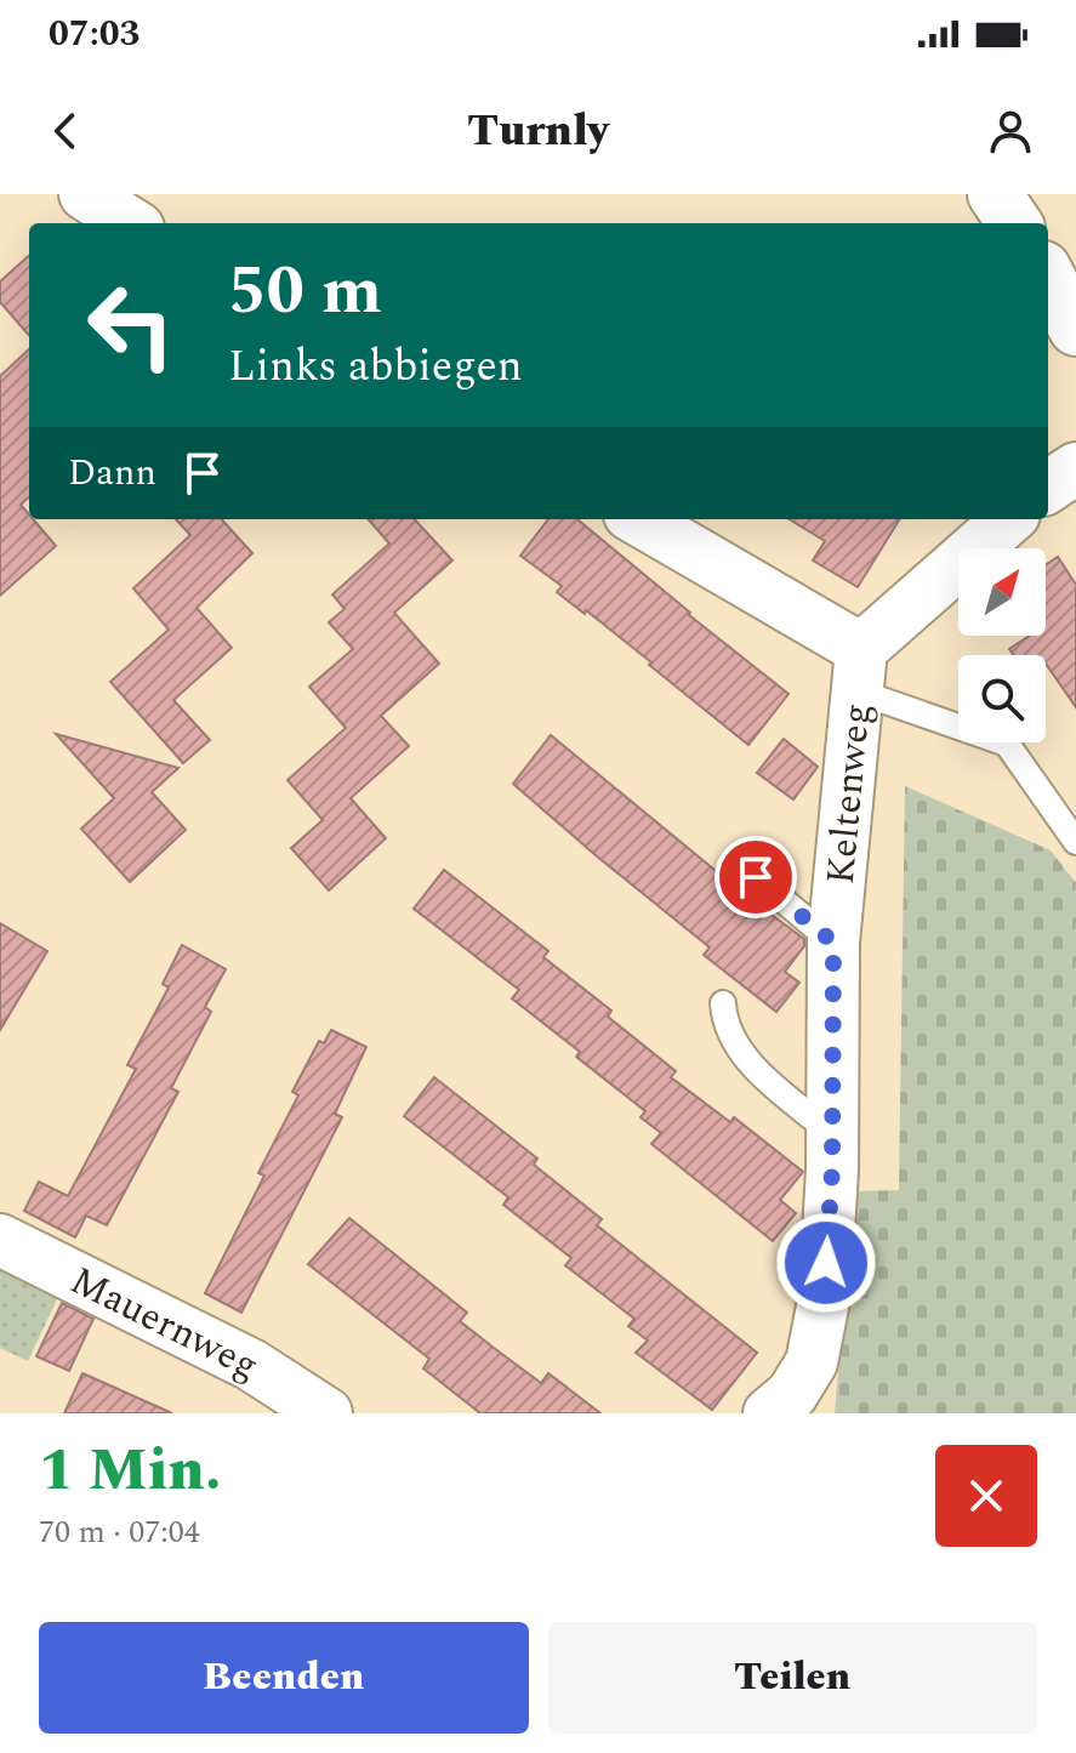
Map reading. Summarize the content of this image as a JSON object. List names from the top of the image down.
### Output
{
  "streets": {
    "street": ["Keltenweg", "Mauernweg"]
  },
  "north": "top right",
  "page": {
    "status": "07:03",
    "header": "Turnly",
    "turn": ["50 m", "Links abbiegen"],
    "then": "Dann",
    "heading": ["1 Min.", "70 m · 07:04"],
    "buttons": ["Beenden", "Teilen"]
  }
}
